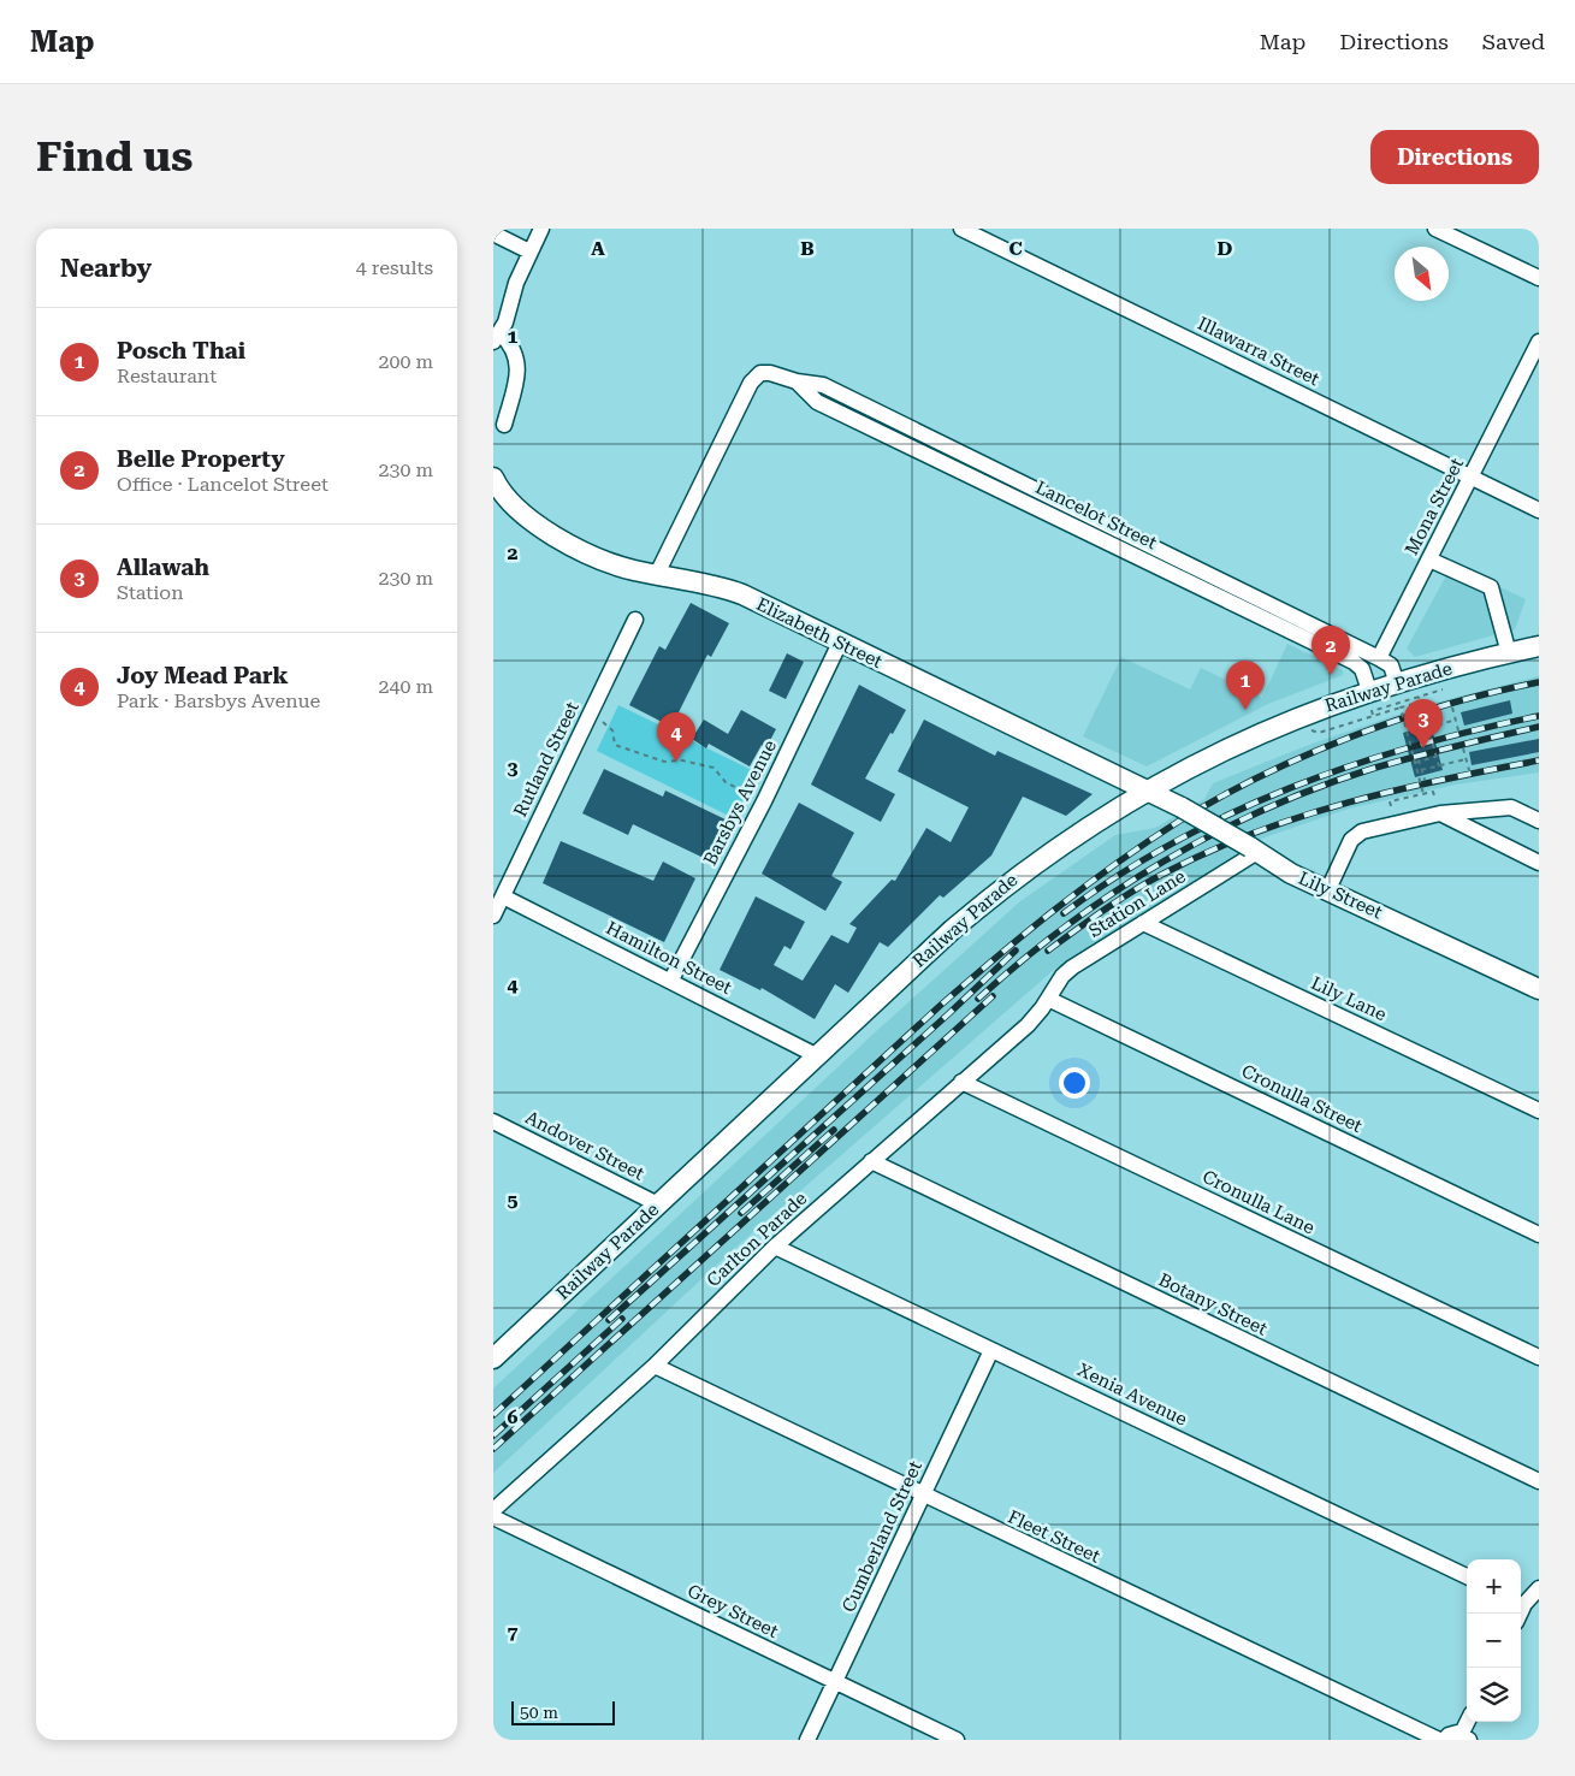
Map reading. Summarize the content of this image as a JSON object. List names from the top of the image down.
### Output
{
  "streets": {
    "main road": ["Elizabeth Street", "Railway Parade", "Lily Street"],
    "street": [
      "Illawarra Street",
      "Mona Street",
      "Lancelot Street",
      "Rutland Street",
      "Barsbys Avenue",
      "Station Lane",
      "Hamilton Street",
      "Lily Lane",
      "Cronulla Street",
      "Andover Street",
      "Cronulla Lane",
      "Carlton Parade",
      "Botany Street",
      "Xenia Avenue",
      "Cumberland Street",
      "Fleet Street",
      "Grey Street"
    ]
  },
  "crossings": [
    ["Illawarra Street", "Mona Street"],
    ["Mona Street", "Lancelot Street"],
    ["Lancelot Street", "Elizabeth Street"],
    ["Elizabeth Street", "Railway Parade"],
    ["Elizabeth Street", "Barsbys Avenue"],
    ["Elizabeth Street", "Lily Street"],
    ["Railway Parade", "Lily Street"],
    ["Railway Parade", "Hamilton Street"],
    ["Railway Parade", "Andover Street"],
    ["Rutland Street", "Hamilton Street"],
    ["Barsbys Avenue", "Hamilton Street"],
    ["Lily Street", "Station Lane"],
    ["Station Lane", "Lily Lane"],
    ["Station Lane", "Cronulla Street"],
    ["Station Lane", "Carlton Parade"],
    ["Cronulla Street", "Carlton Parade"],
    ["Cronulla Lane", "Carlton Parade"],
    ["Carlton Parade", "Botany Street"],
    ["Carlton Parade", "Xenia Avenue"],
    ["Carlton Parade", "Fleet Street"],
    ["Xenia Avenue", "Cumberland Street"],
    ["Cumberland Street", "Fleet Street"],
    ["Cumberland Street", "Grey Street"]
  ],
  "scale_bar": "50 m",
  "north": "bottom right",
  "page": {
    "header": "Map",
    "nav": ["Map", "Directions", "Saved"],
    "buttons": "Directions",
    "title": "Find us",
    "heading": ["Nearby", "4 results"],
    "list": [
      {
        "mark": "1",
        "name": "Posch Thai",
        "note": "Restaurant",
        "value": "200 m"
      },
      {
        "mark": "2",
        "name": "Belle Property",
        "note": "Office · Lancelot Street",
        "value": "230 m"
      },
      {
        "mark": "3",
        "name": "Allawah",
        "note": "Station",
        "value": "230 m"
      },
      {
        "mark": "4",
        "name": "Joy Mead Park",
        "note": "Park · Barsbys Avenue",
        "value": "240 m"
      }
    ],
    "pins": [
      "2",
      "1",
      "3",
      "4"
    ],
    "map_buttons": ["+", "−"],
    "scale": "50 m"
  },
  "grid": {
    "columns": [
      "A",
      "B",
      "C",
      "D"
    ],
    "rows": [
      "1",
      "2",
      "3",
      "4",
      "5",
      "6",
      "7"
    ]
  }
}
